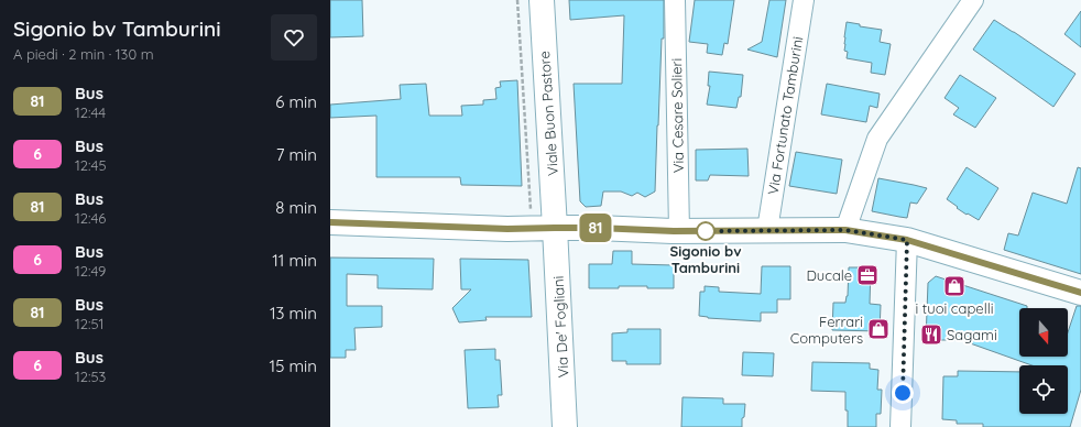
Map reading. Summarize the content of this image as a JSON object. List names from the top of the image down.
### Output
{
  "streets": {
    "street": [
      "Viale Buon Pastore",
      "Via Cesare Solieri",
      "Via Fortunato Tamburini",
      "Via De' Fogliani"
    ]
  },
  "crossings": [
    ["Viale Buon Pastore", "Via De' Fogliani"]
  ],
  "places": {
    "other": ["Sigonio bv Tamburini"],
    "office": ["Ducale"],
    "shop": ["i tuoi capelli", "Ferrari Computers"],
    "restaurant": ["Sagami"]
  },
  "lines": ["bus line 81"],
  "north": "bottom",
  "page": {
    "heading": ["Sigonio bv Tamburini", "A piedi · 2 min · 130 m"],
    "on_map": "81",
    "list": [
      {
        "mark": "81",
        "name": "Bus",
        "note": "12:44",
        "value": "6 min"
      },
      {
        "mark": "6",
        "name": "Bus",
        "note": "12:45",
        "value": "7 min"
      },
      {
        "mark": "81",
        "name": "Bus",
        "note": "12:46",
        "value": "8 min"
      },
      {
        "mark": "6",
        "name": "Bus",
        "note": "12:49",
        "value": "11 min"
      },
      {
        "mark": "81",
        "name": "Bus",
        "note": "12:51",
        "value": "13 min"
      },
      {
        "mark": "6",
        "name": "Bus",
        "note": "12:53",
        "value": "15 min"
      }
    ]
  }
}
